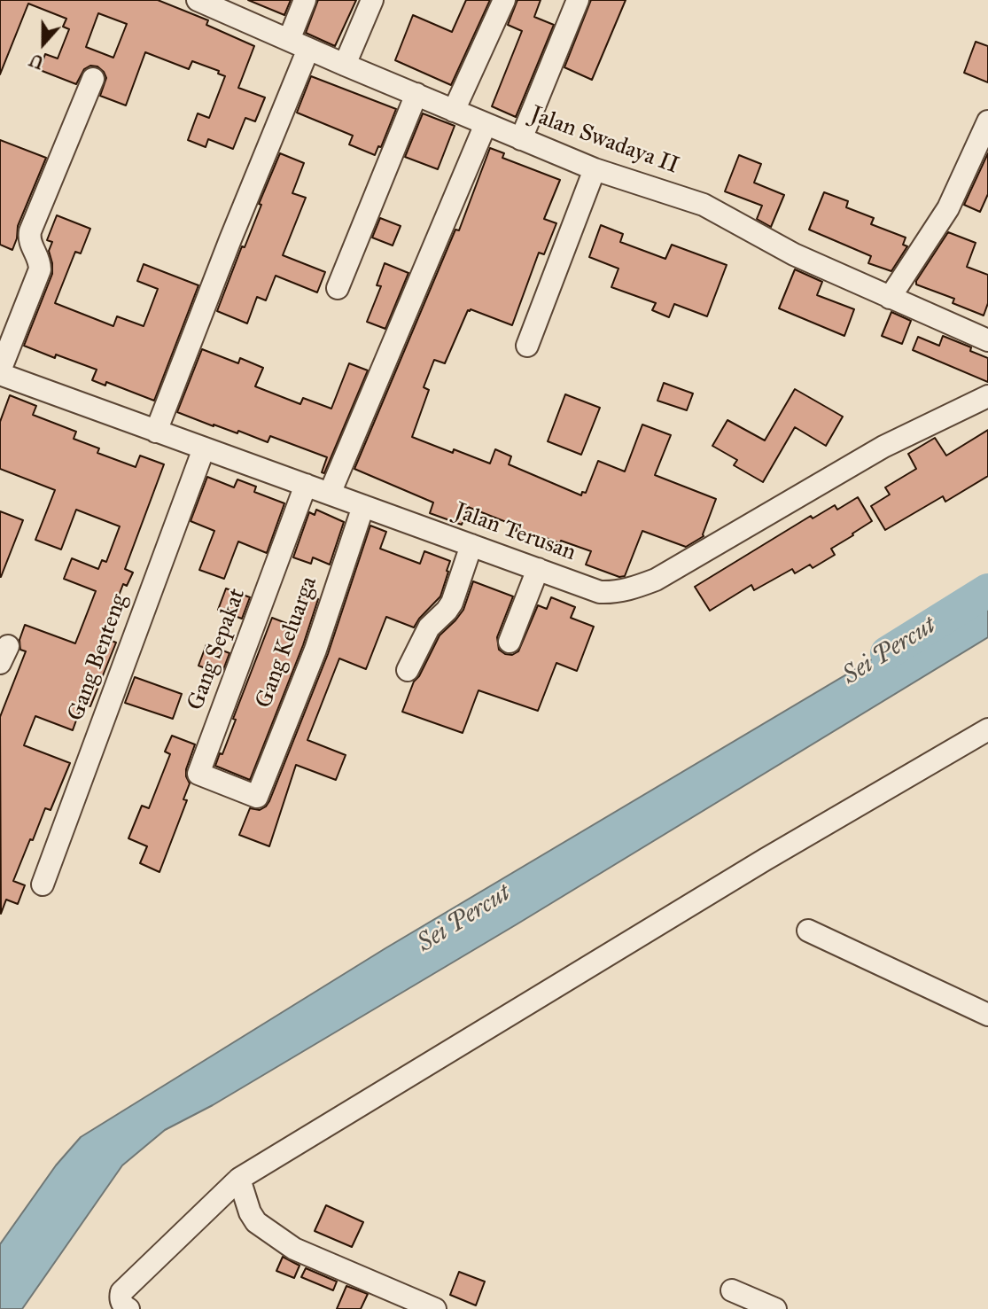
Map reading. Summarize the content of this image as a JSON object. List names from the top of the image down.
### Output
{
  "streets": {
    "street": [
      "Jalan Swadaya II",
      "Jalan Terusan",
      "Gang Keluarga",
      "Gang Sepakat",
      "Gang Benteng"
    ]
  },
  "crossings": [
    ["Jalan Terusan", "Gang Keluarga"],
    ["Jalan Terusan", "Gang Sepakat"],
    ["Jalan Terusan", "Gang Benteng"],
    ["Gang Keluarga", "Gang Sepakat"]
  ],
  "water": ["Sei Percut"],
  "north": "bottom"
}
